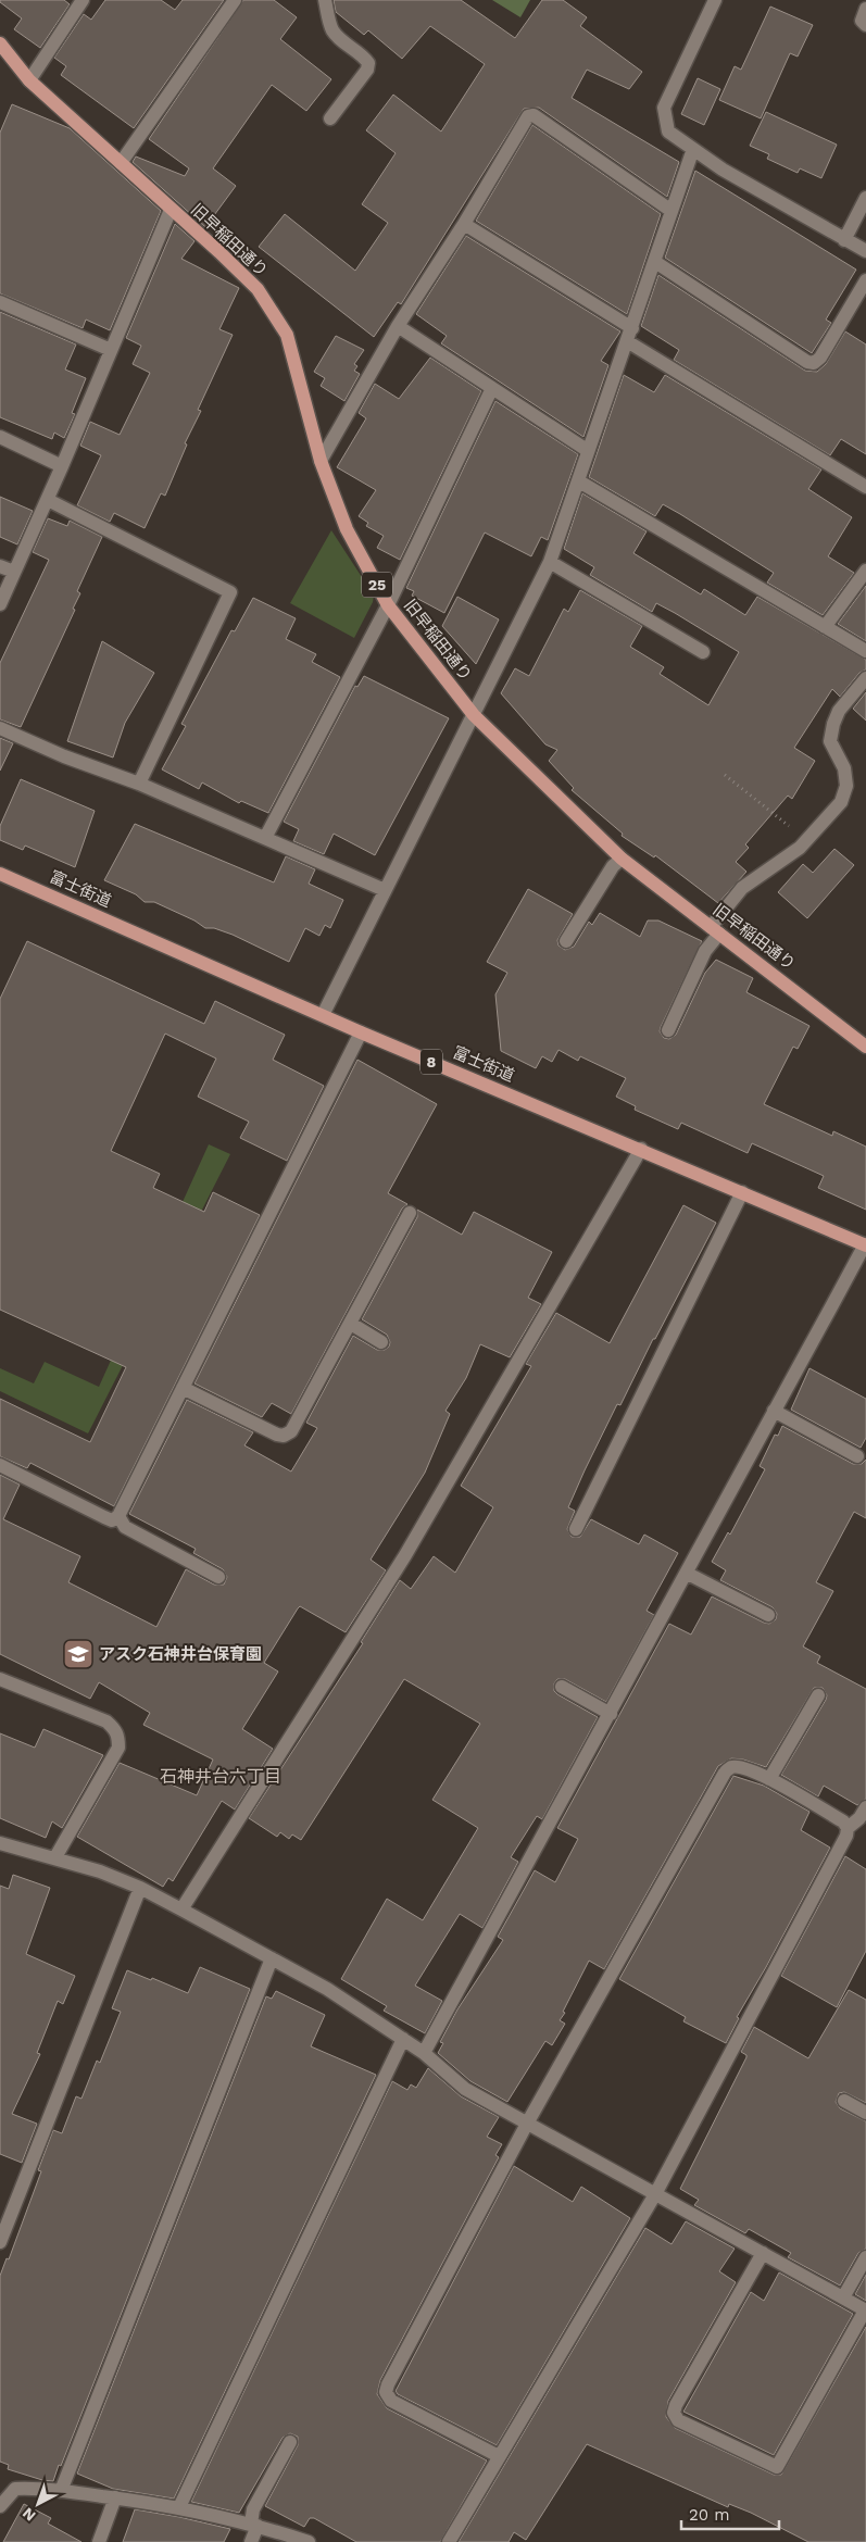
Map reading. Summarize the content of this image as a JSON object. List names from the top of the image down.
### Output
{
  "streets": {
    "main road": [
      "旧早稲田通り",
      "25",
      "富士街道",
      "8"
    ]
  },
  "districts": ["石神井台六丁目"],
  "places": {
    "school or university": ["アスク石神井台保育園"]
  },
  "scale_bar": "20 m",
  "north": "bottom left"
}
